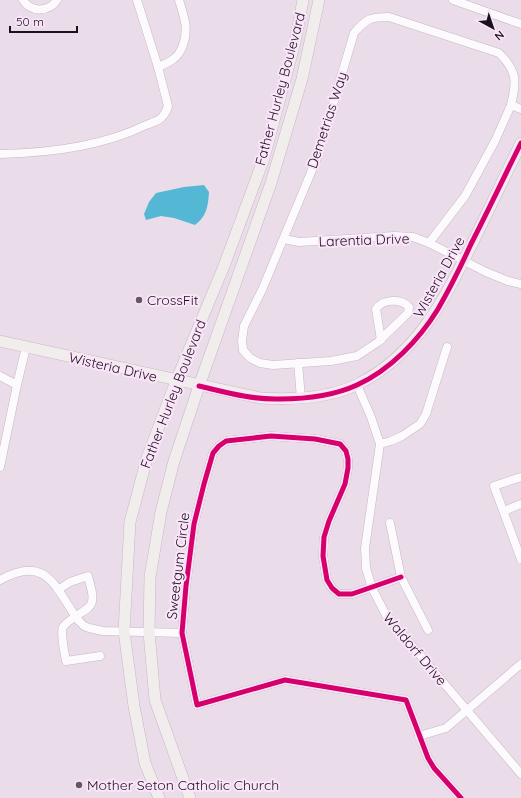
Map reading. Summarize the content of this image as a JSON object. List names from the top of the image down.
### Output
{
  "streets": {
    "main road": ["Father Hurley Boulevard", "Wisteria Drive"],
    "street": [
      "Demetrias Way",
      "Larentia Drive",
      "Sweetgum Circle",
      "Waldorf Drive"
    ]
  },
  "crossings": [
    ["Father Hurley Boulevard", "Wisteria Drive"],
    ["Father Hurley Boulevard", "Sweetgum Circle"],
    ["Demetrias Way", "Larentia Drive"],
    ["Larentia Drive", "Wisteria Drive"],
    ["Wisteria Drive", "Waldorf Drive"],
    ["Sweetgum Circle", "Waldorf Drive"]
  ],
  "places": ["CrossFit", "Mother Seton Catholic Church"],
  "scale_bar": "50 m",
  "north": "bottom right"
}
